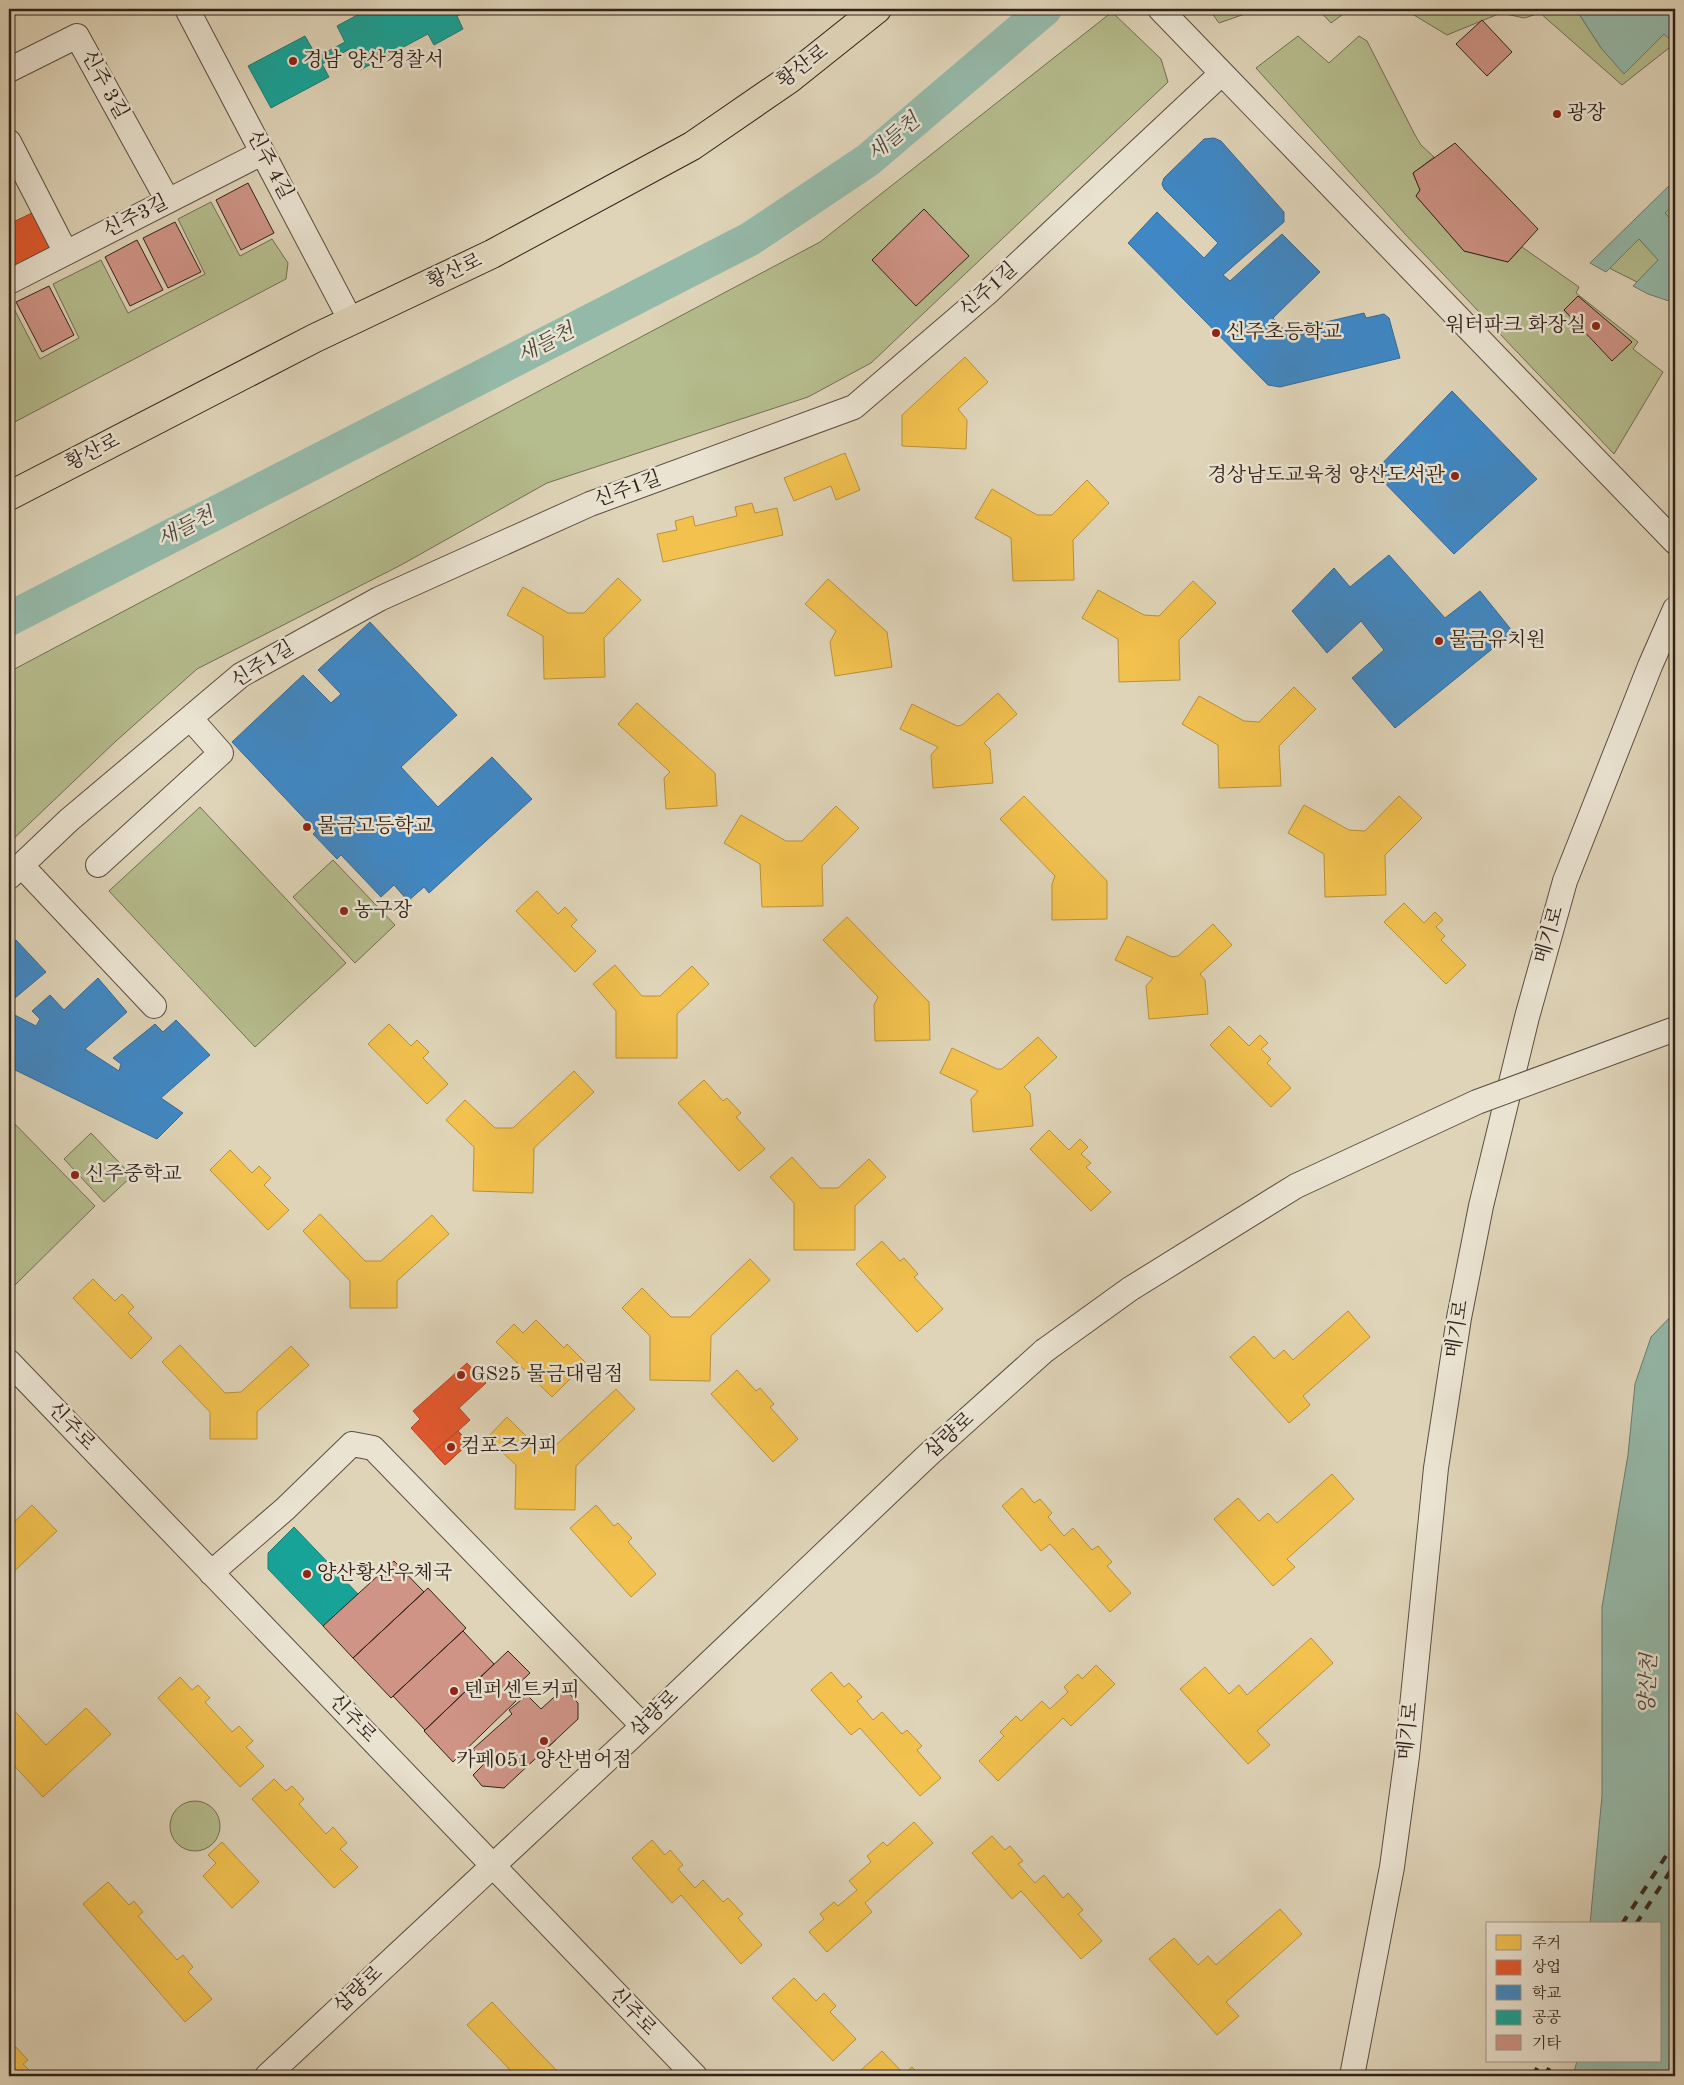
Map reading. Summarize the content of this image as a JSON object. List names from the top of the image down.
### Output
{
  "streets": {
    "main road": ["황산로"],
    "street": [
      "신주 3길",
      "신주 4길",
      "신주3길",
      "신주1길",
      "메기로",
      "신주로",
      "삽량로"
    ]
  },
  "crossings": [
    ["황산로", "신주 4길"],
    ["신주 3길", "신주3길"],
    ["신주 4길", "신주3길"],
    ["신주로", "삽량로"]
  ],
  "water": ["새들천", "양산천"],
  "places": [
    "경남 양산경찰서",
    "광장",
    "워터파크 화장실",
    "신주초등학교",
    "경상남도교육청 양산도서관",
    "물금유치원",
    "물금고등학교",
    "농구장",
    "신주중학교",
    "GS25 물금대림점",
    "컴포즈커피",
    "양산황산우체국",
    "텐퍼센트커피",
    "카페051 양산범어점"
  ],
  "legend": [
    "주거",
    "상업",
    "학교",
    "공공",
    "기타"
  ]
}
